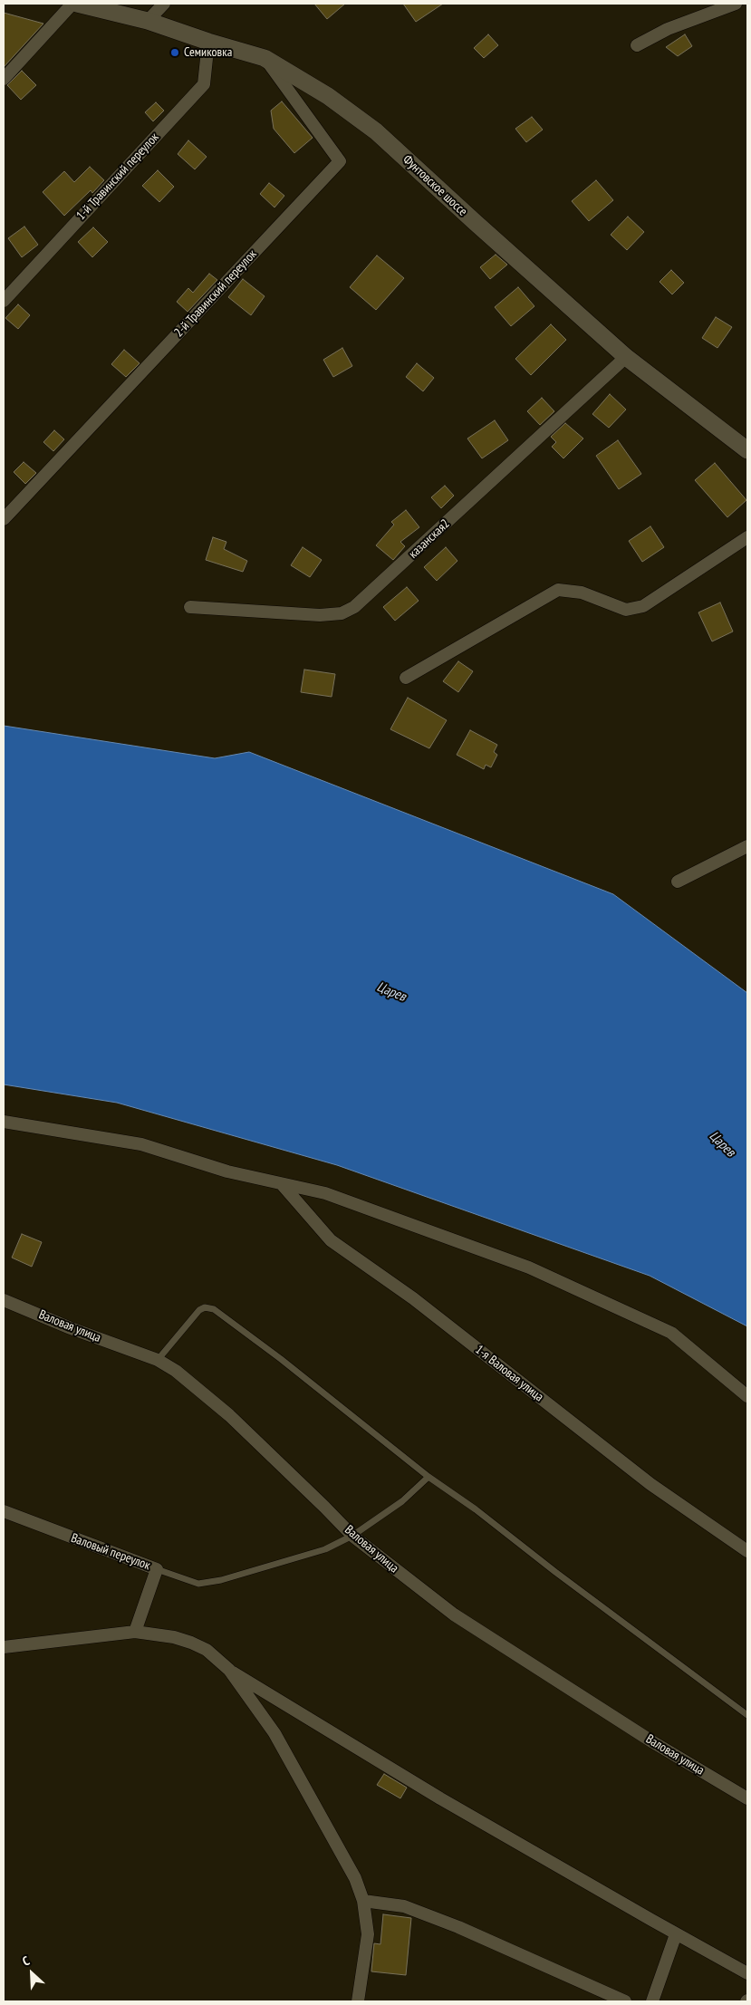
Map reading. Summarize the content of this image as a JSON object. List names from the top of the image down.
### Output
{
  "streets": {
    "street": [
      "1-й Травинский переулок",
      "Фунтовское шоссе",
      "2-й Травинский переулок",
      "казанская2",
      "Валовая улица",
      "1-я Валовая улица",
      "Валовый переулок"
    ]
  },
  "crossings": [
    ["1-й Травинский переулок", "Фунтовское шоссе"],
    ["Фунтовское шоссе", "2-й Травинский переулок"],
    ["Фунтовское шоссе", "казанская2"]
  ],
  "water": ["Царев"],
  "places": ["Семиковка"],
  "north": "top left"
}
